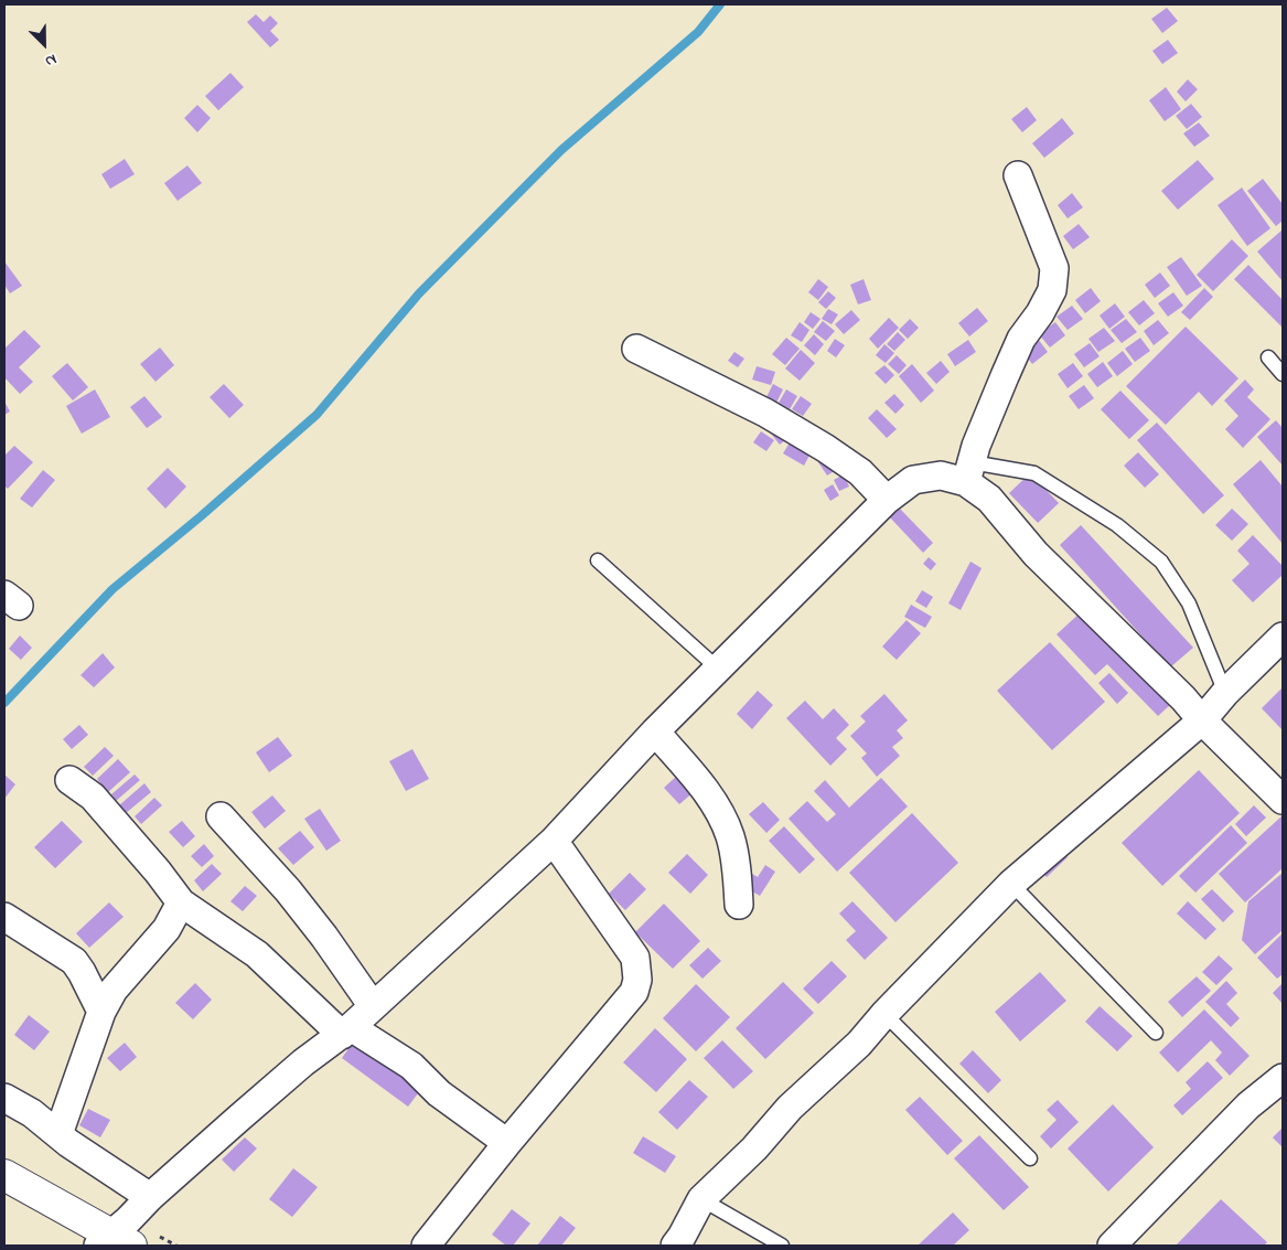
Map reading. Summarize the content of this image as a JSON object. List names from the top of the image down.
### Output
{
  "north": "bottom right"
}
